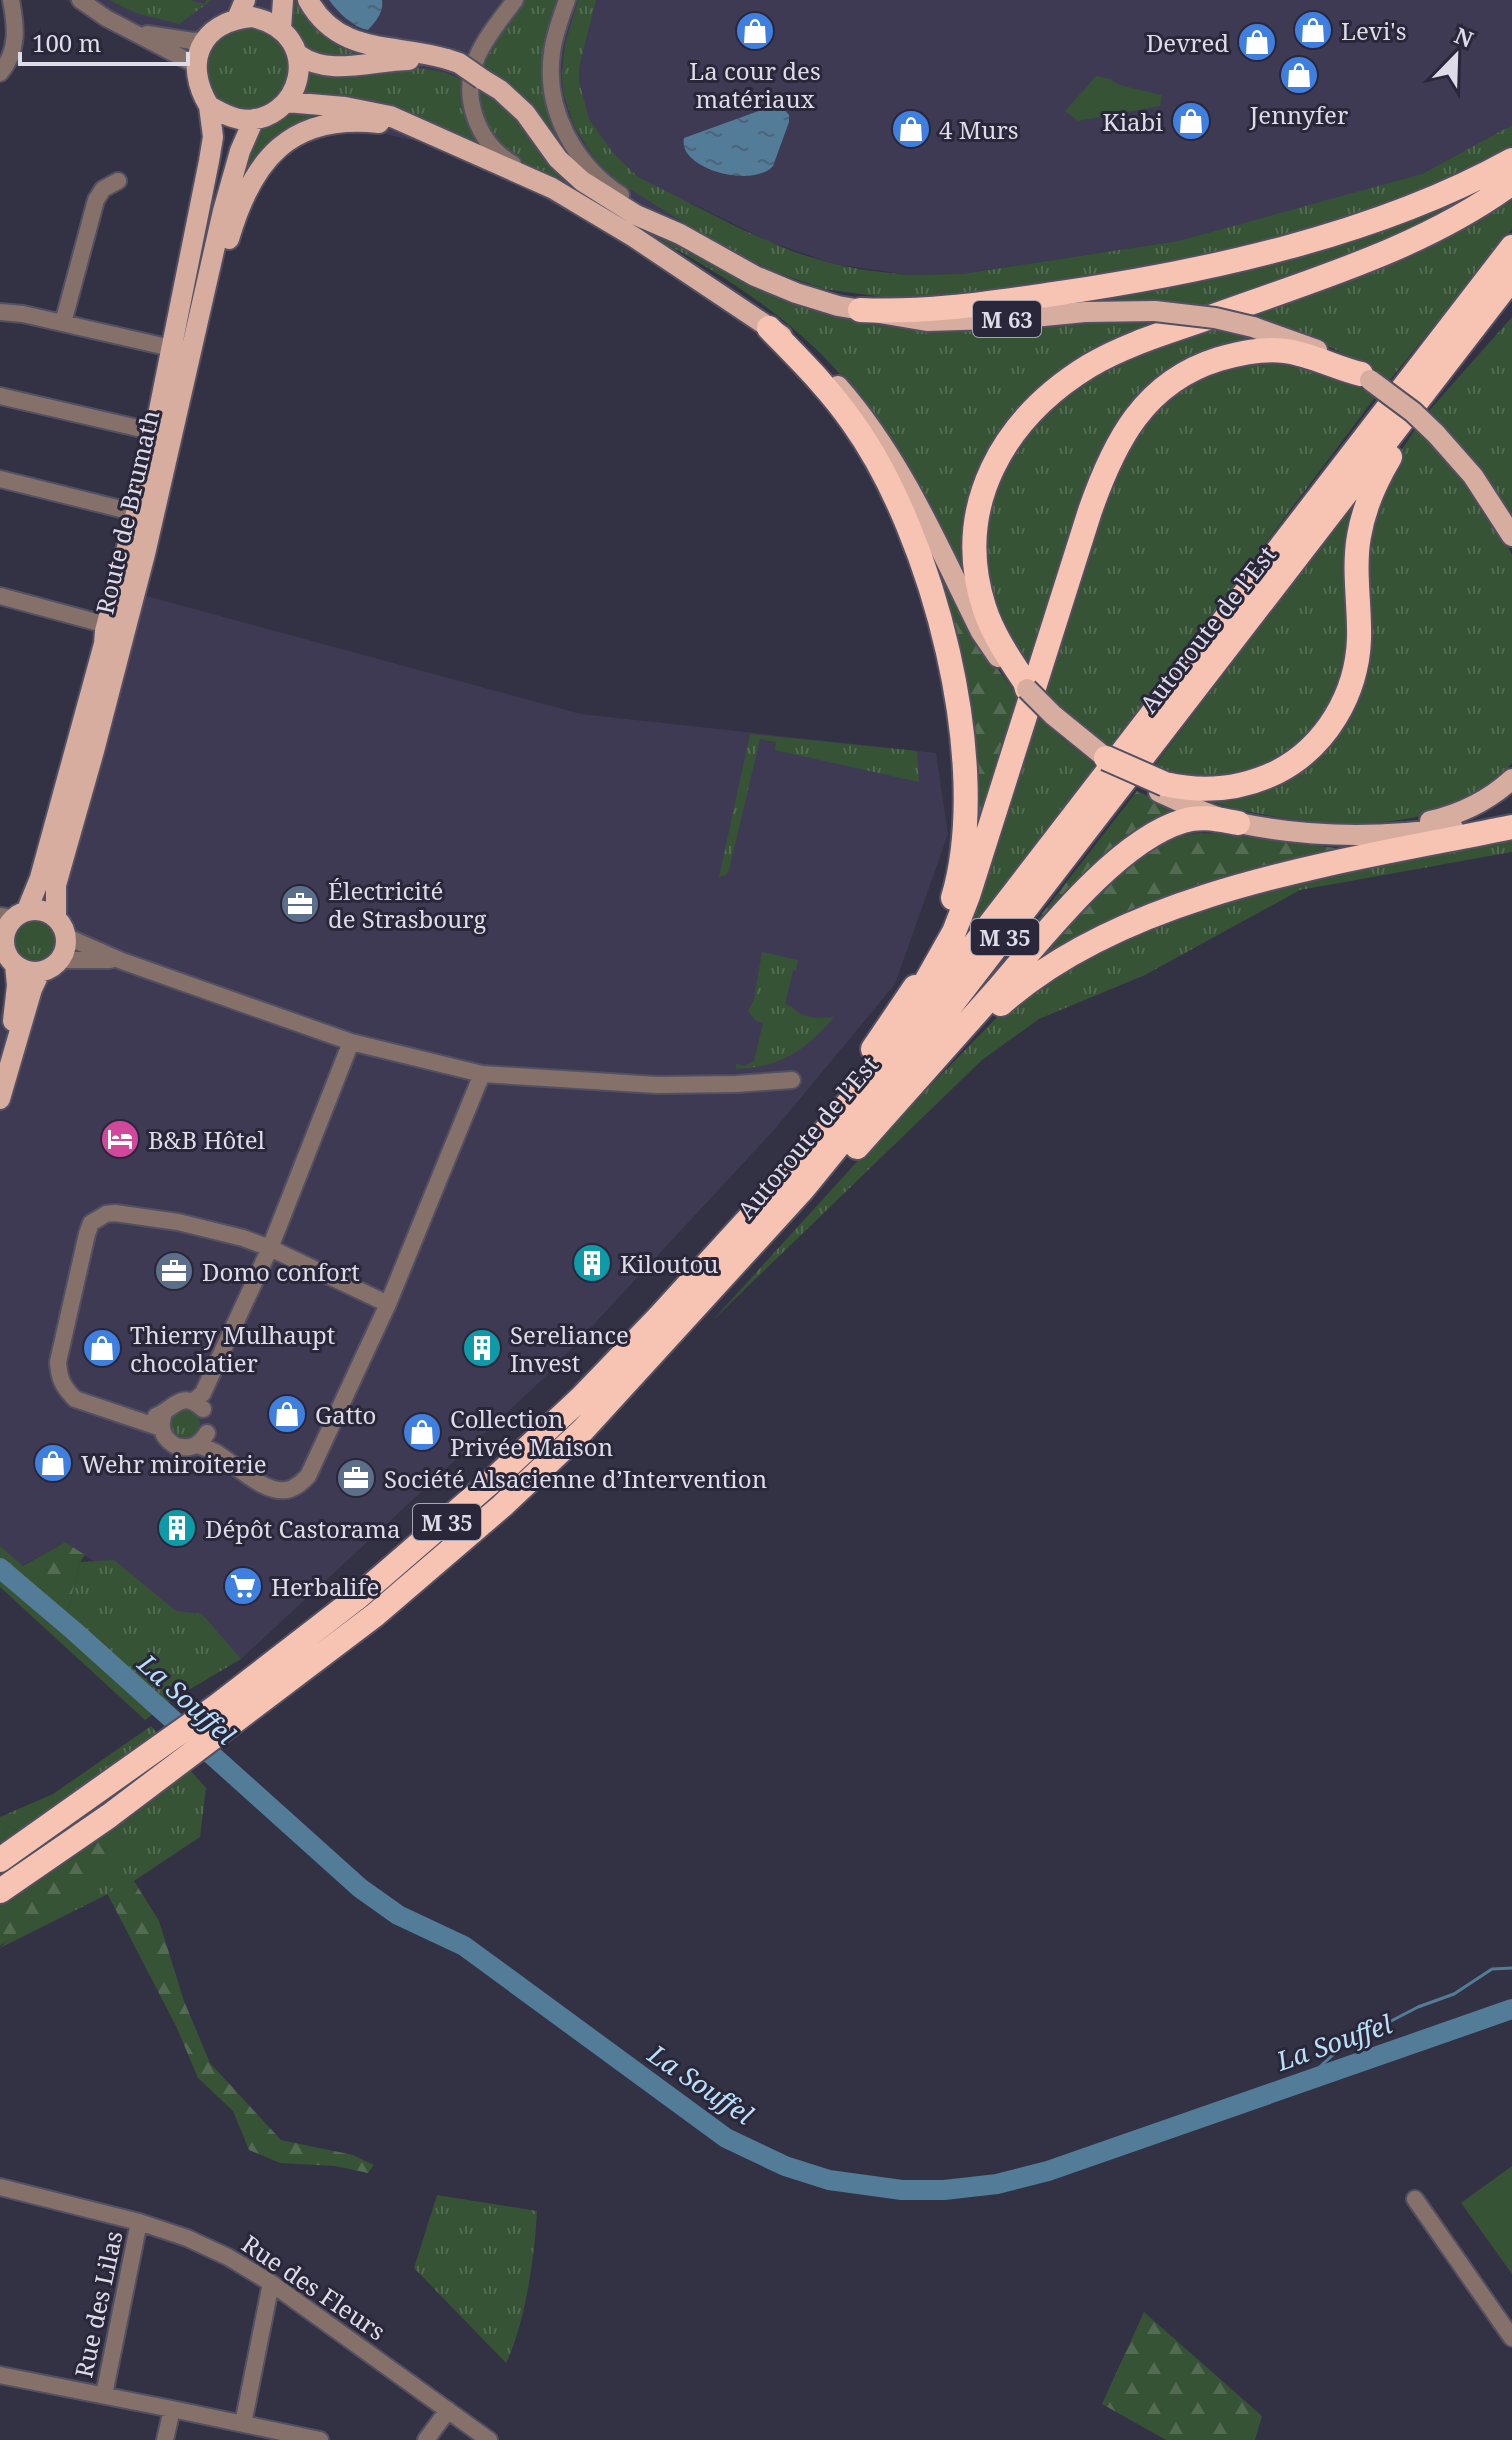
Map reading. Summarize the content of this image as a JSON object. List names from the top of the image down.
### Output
{
  "streets": {
    "highway": ["Autoroute de l’Est", "M 35"],
    "main road": ["M 63", "Route de Brumath"],
    "street": ["Rue des Fleurs", "Rue des Lilas"]
  },
  "crossings": [
    ["Rue des Fleurs", "Rue des Lilas"]
  ],
  "water": ["La Souffel"],
  "places": {
    "shop": [
      "Levi's",
      "La cour des matériaux",
      "Devred",
      "Jennyfer",
      "Kiabi",
      "4 Murs",
      "Thierry Mulhaupt chocolatier",
      "Gatto",
      "Collection Privée Maison",
      "Wehr miroiterie"
    ],
    "office": ["Électricité de Strasbourg", "Domo confort", "Société Alsacienne d’Intervention"],
    "hotel": ["B&B Hôtel"],
    "building": ["Kiloutou", "Sereliance Invest", "Dépôt Castorama"],
    "supermarket": ["Herbalife"]
  },
  "scale_bar": "100 m",
  "north": "top right"
}
